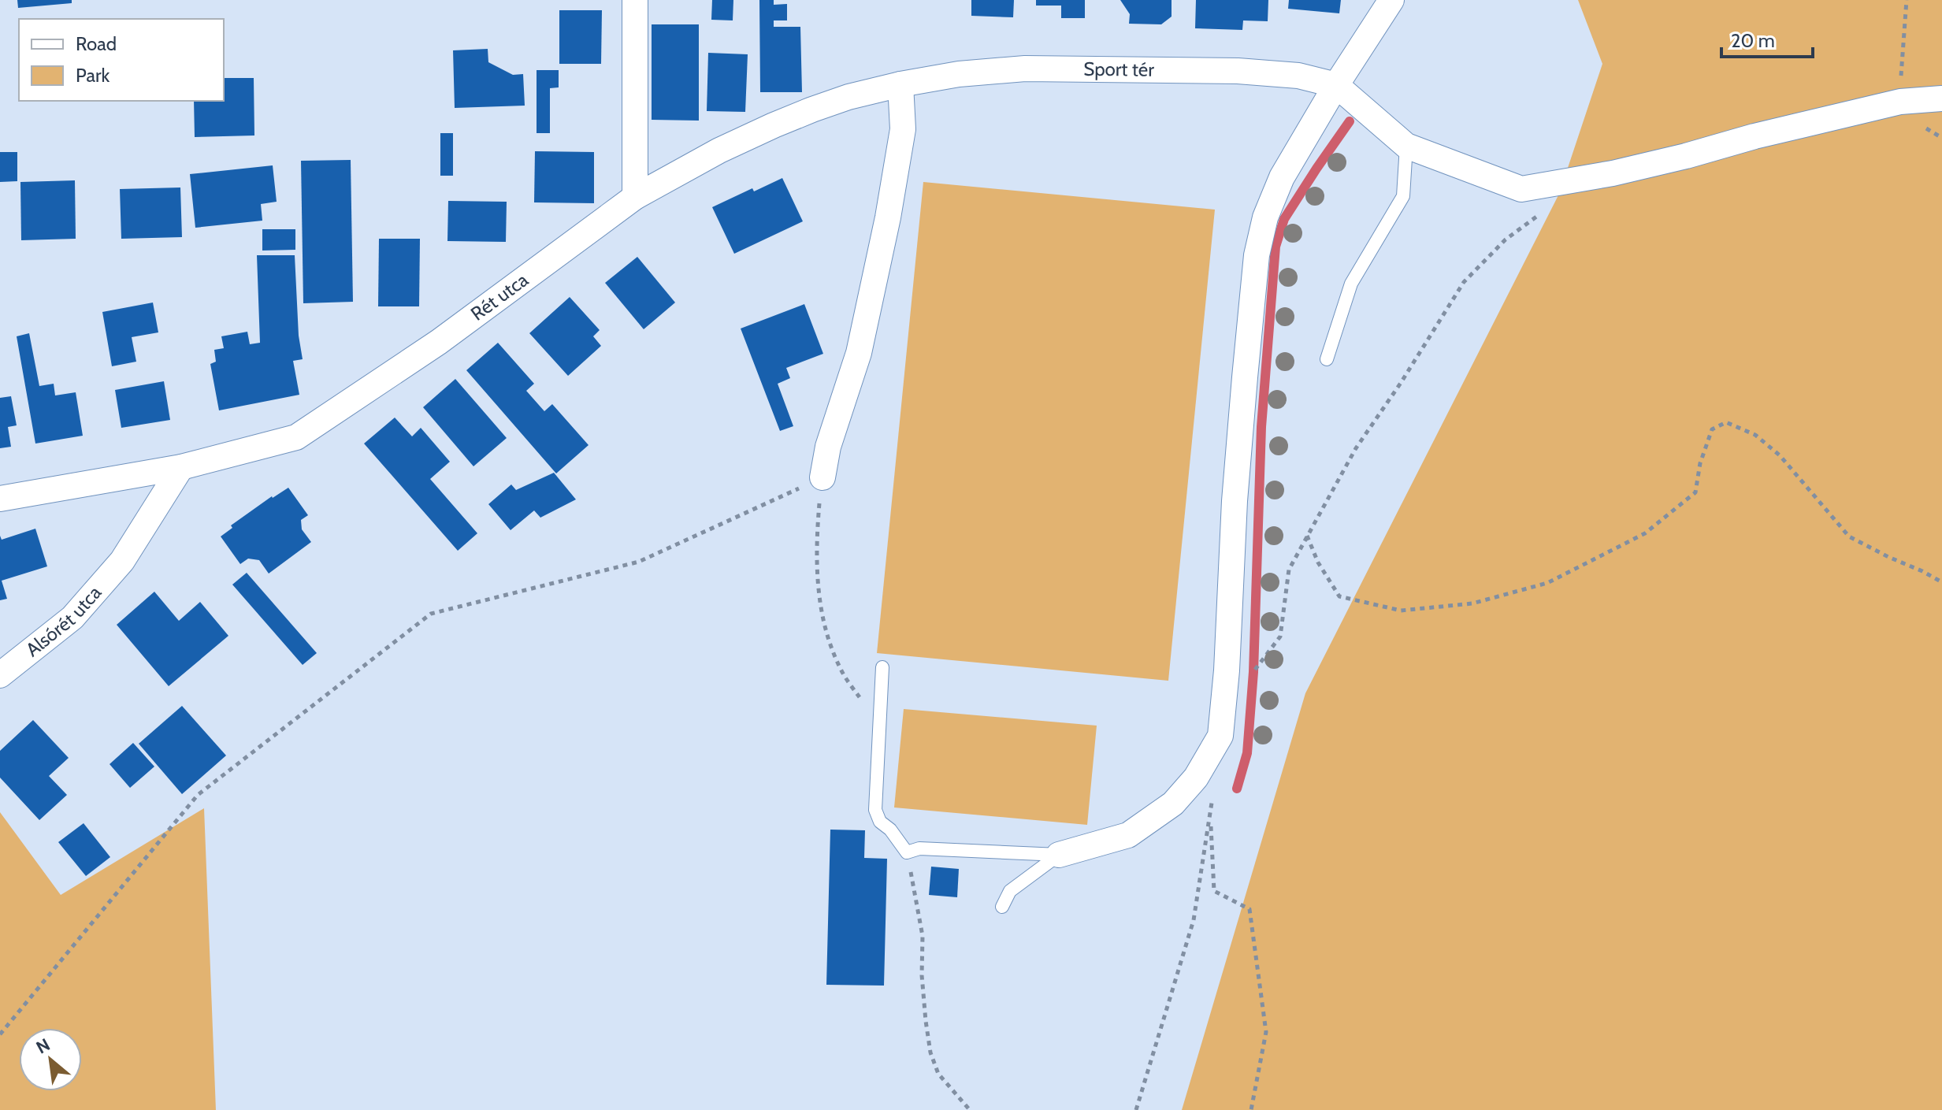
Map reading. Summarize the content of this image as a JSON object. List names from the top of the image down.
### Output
{
  "streets": {
    "street": ["Sport tér", "Rét utca", "Alsórét utca"]
  },
  "crossings": [
    ["Sport tér", "Rét utca"],
    ["Rét utca", "Alsórét utca"]
  ],
  "legend": ["Road", "Park"],
  "scale_bar": "20 m",
  "north": "top left"
}
